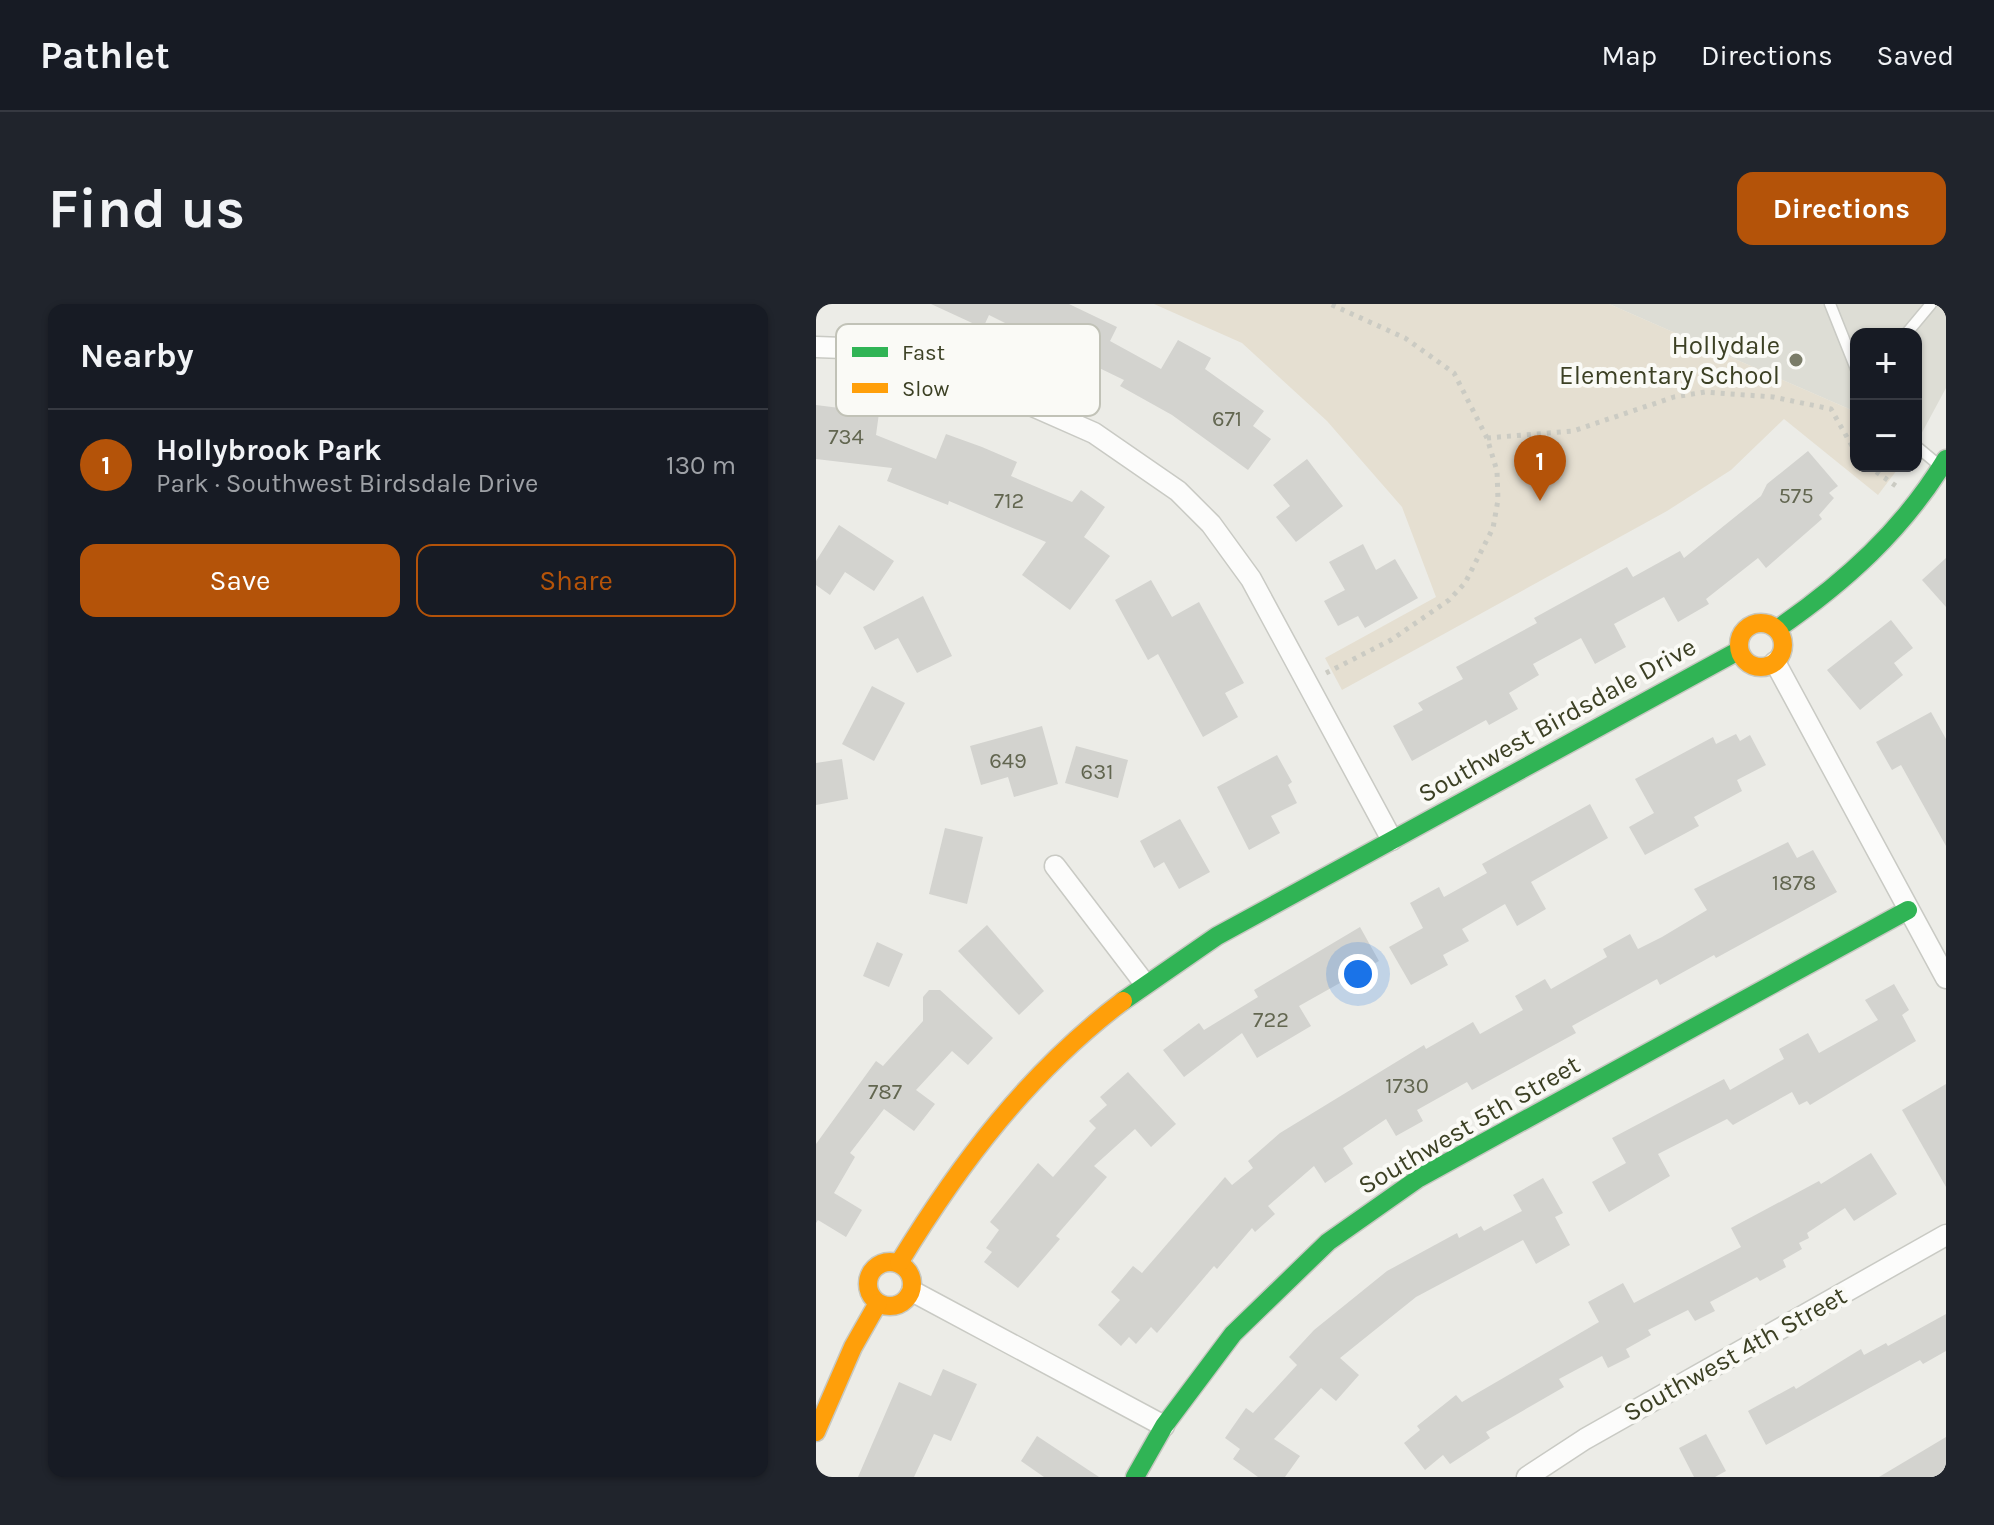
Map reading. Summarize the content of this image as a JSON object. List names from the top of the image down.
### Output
{
  "streets": {
    "street": ["Southwest Birdsdale Drive", "Southwest 5th Street", "Southwest 4th Street"]
  },
  "places": ["Hollydale Elementary School"],
  "house_numbers": [
    "671",
    "734",
    "575",
    "712",
    "649",
    "631",
    "1878",
    "722",
    "1730",
    "787"
  ],
  "legend": ["Fast", "Slow"],
  "page": {
    "header": "Pathlet",
    "nav": ["Map", "Directions", "Saved"],
    "buttons": [
      "Directions",
      ["Save", "Share"]
    ],
    "title": "Find us",
    "heading": "Nearby",
    "map_buttons": ["+", "−"],
    "list": [
      {
        "mark": "1",
        "name": "Hollybrook Park",
        "note": "Park · Southwest Birdsdale Drive",
        "value": "130 m"
      }
    ],
    "pins": "1"
  }
}
